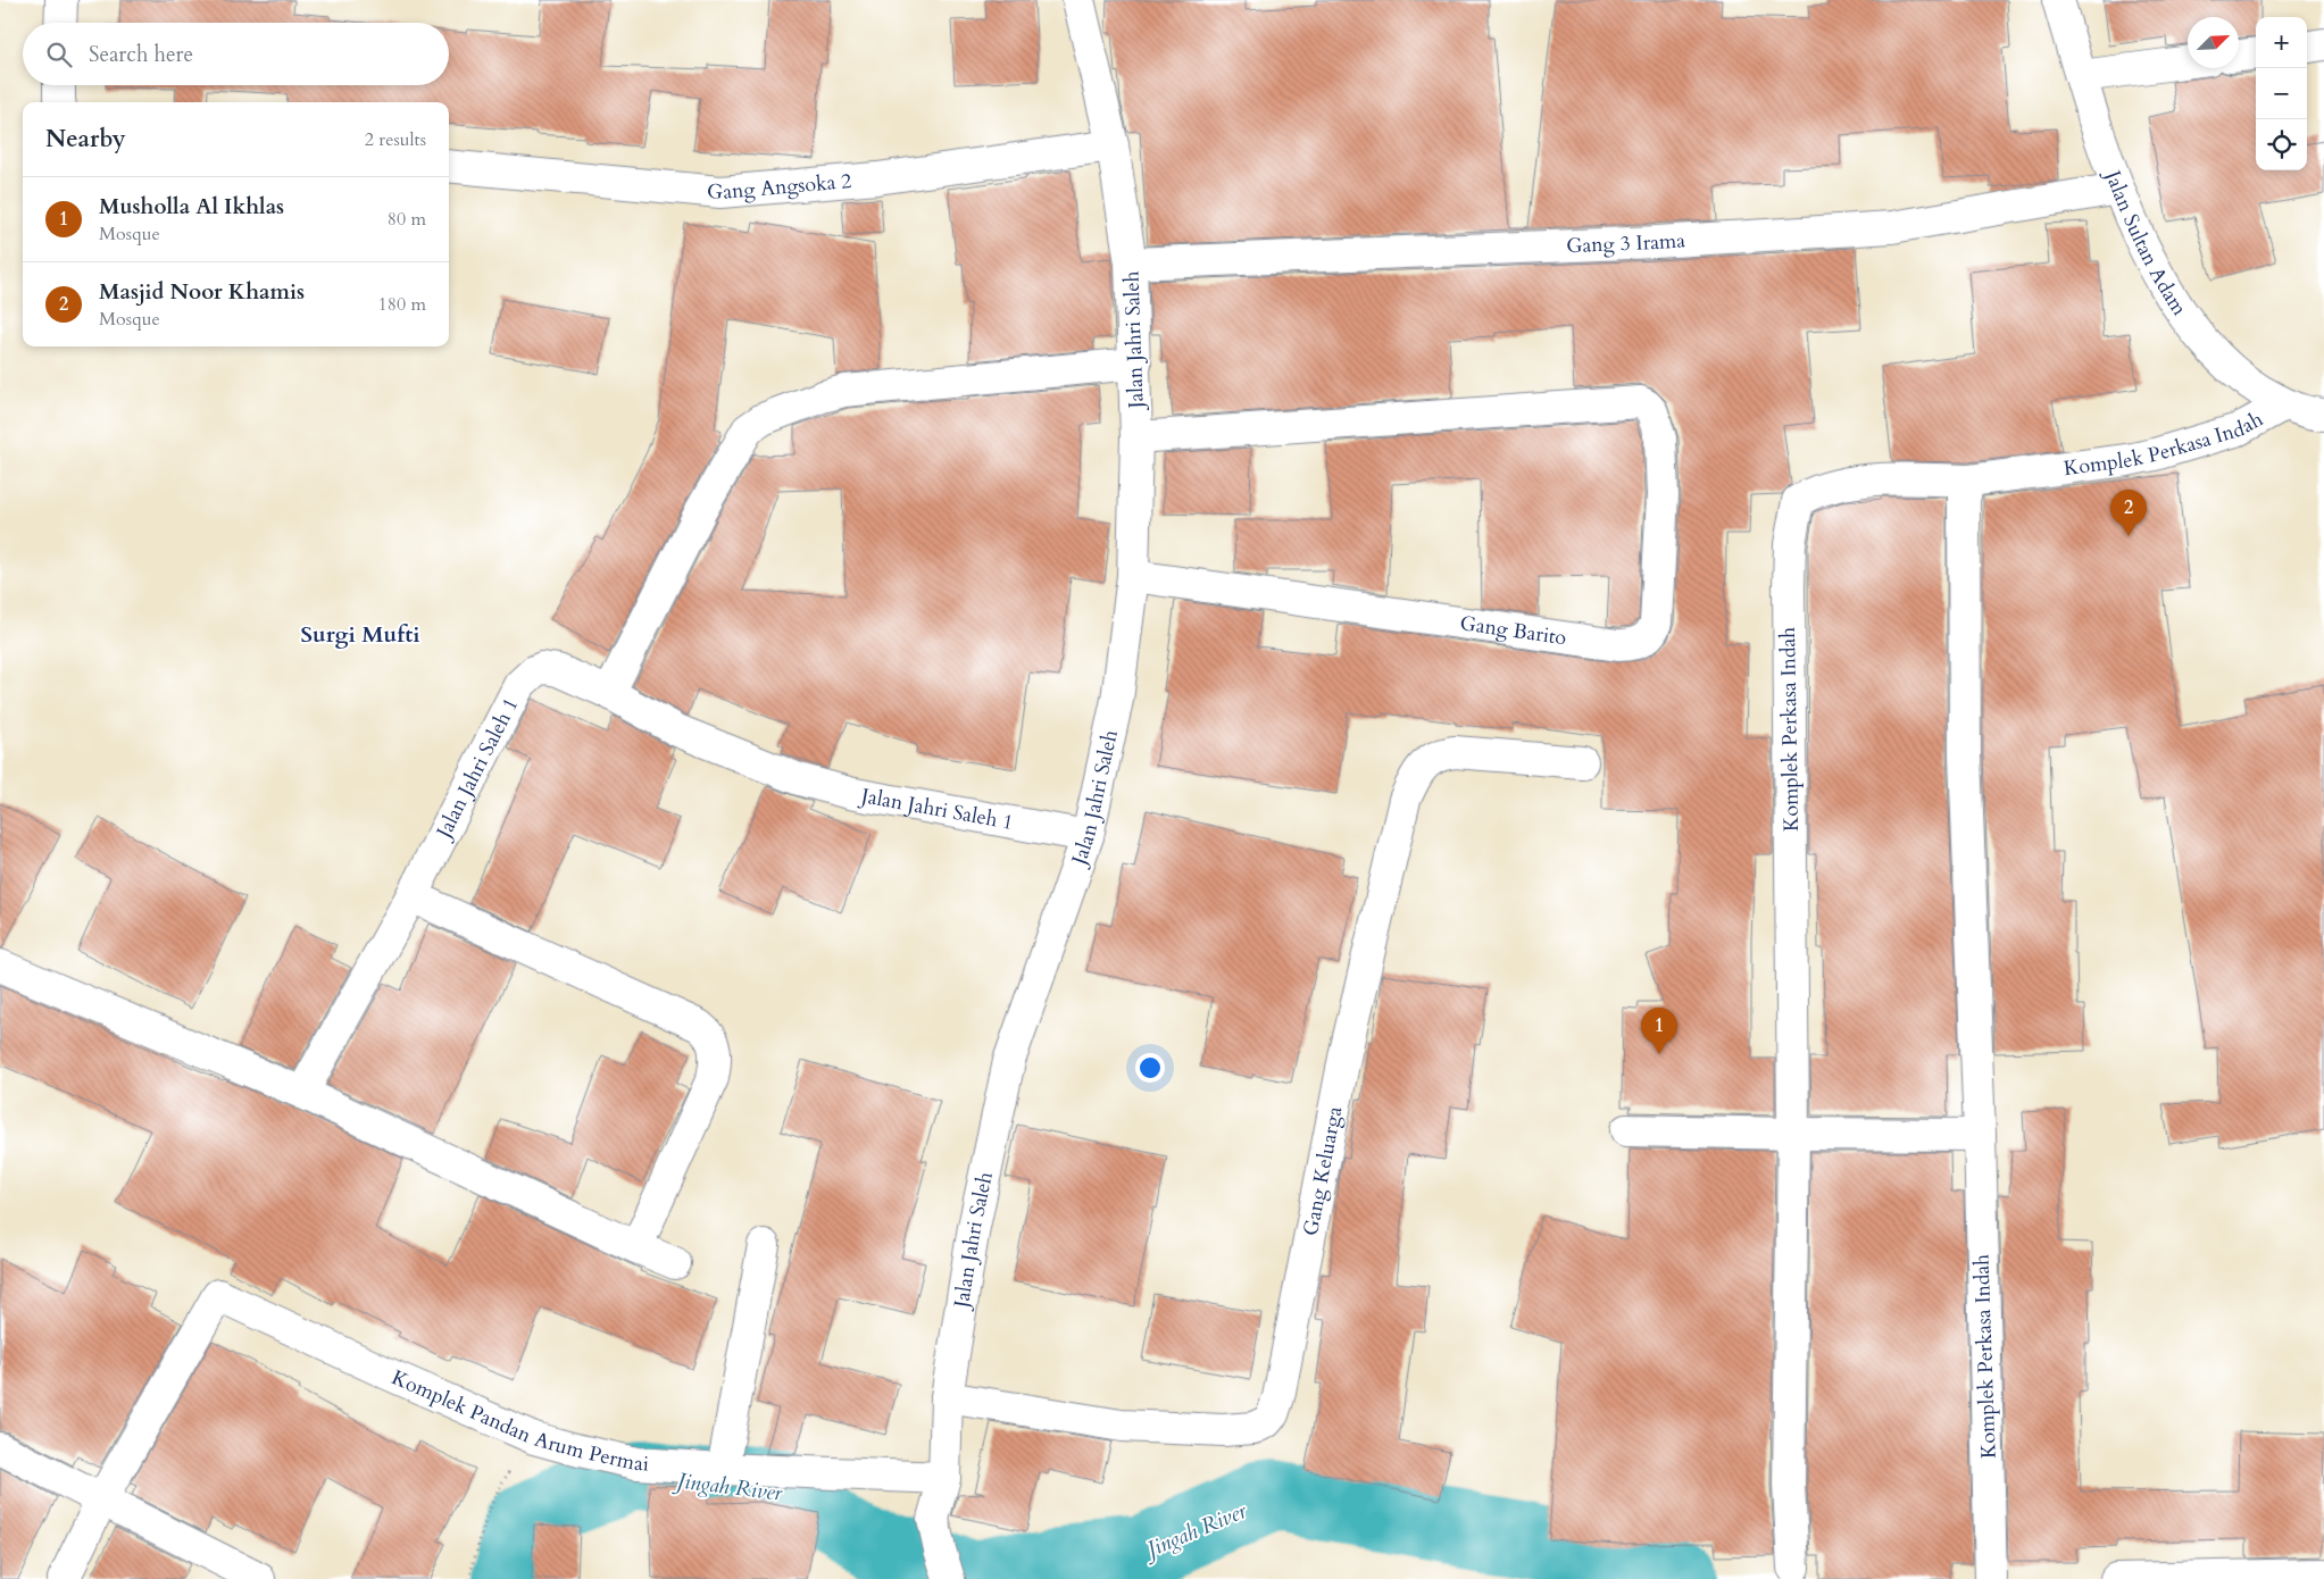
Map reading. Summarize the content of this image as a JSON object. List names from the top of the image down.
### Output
{
  "streets": {
    "street": [
      "Gang Angsoka 2",
      "Jalan Sultan Adam",
      "Gang 3 Irama",
      "Jalan Jahri Saleh",
      "Komplek Perkasa Indah",
      "Gang Barito",
      "Jalan Jahri Saleh 1",
      "Gang Keluarga",
      "Komplek Pandan Arum Permai"
    ]
  },
  "crossings": [
    ["Gang Angsoka 2", "Jalan Jahri Saleh"],
    ["Jalan Sultan Adam", "Gang 3 Irama"],
    ["Jalan Sultan Adam", "Komplek Perkasa Indah"],
    ["Gang 3 Irama", "Jalan Jahri Saleh"],
    ["Jalan Jahri Saleh", "Gang Barito"],
    ["Jalan Jahri Saleh", "Jalan Jahri Saleh 1"],
    ["Jalan Jahri Saleh", "Gang Keluarga"],
    ["Jalan Jahri Saleh", "Komplek Pandan Arum Permai"]
  ],
  "districts": ["Surgi Mufti"],
  "water": ["Jingah River"],
  "north": "top right",
  "page": {
    "map_buttons": ["+", "−"],
    "search": "Search here",
    "heading": ["Nearby", "2 results"],
    "list": [
      {
        "mark": "1",
        "name": "Musholla Al Ikhlas",
        "note": "Mosque",
        "value": "80 m"
      },
      {
        "mark": "2",
        "name": "Masjid Noor Khamis",
        "note": "Mosque",
        "value": "180 m"
      }
    ],
    "pins": ["2", "1"]
  }
}
